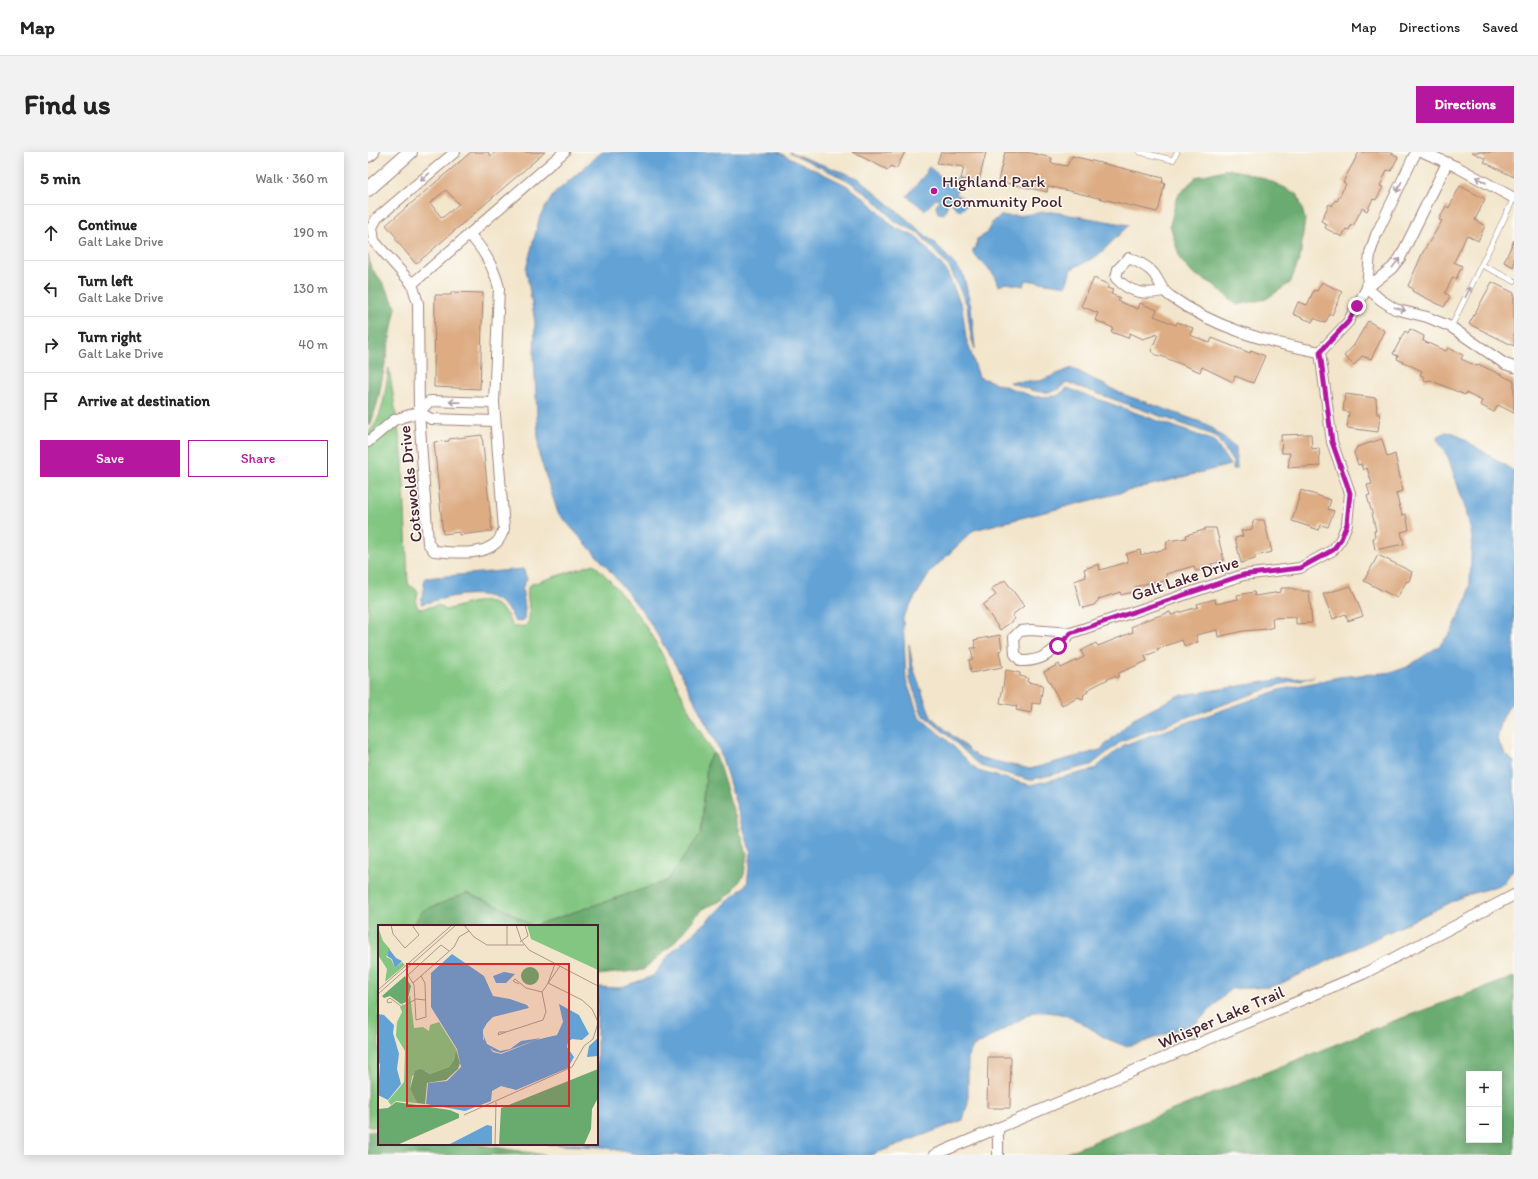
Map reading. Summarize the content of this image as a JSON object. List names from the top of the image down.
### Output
{
  "streets": {
    "street": ["Cotswolds Drive", "Galt Lake Drive", "Whisper Lake Trail"]
  },
  "places": ["Highland Park Community Pool"],
  "page": {
    "header": "Map",
    "nav": ["Map", "Directions", "Saved"],
    "buttons": [
      "Directions",
      ["Save", "Share"]
    ],
    "title": "Find us",
    "heading": ["5 min", "Walk · 360 m"],
    "list": [
      ["Continue", "Galt Lake Drive", "190 m"],
      ["Turn left", "Galt Lake Drive", "130 m"],
      ["Turn right", "Galt Lake Drive", "40 m"],
      "Arrive at destination"
    ],
    "map_buttons": ["+", "−"]
  }
}
